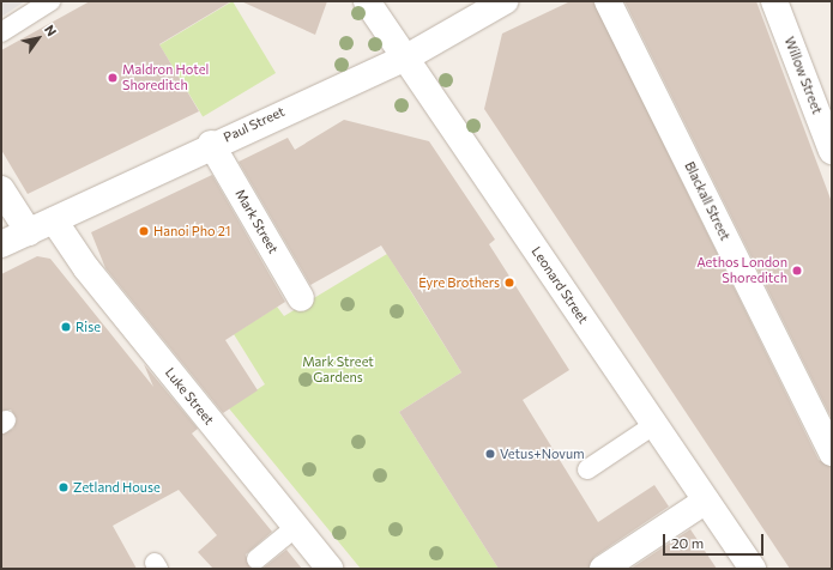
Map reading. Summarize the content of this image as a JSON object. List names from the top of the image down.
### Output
{
  "streets": {
    "street": [
      "Willow Street",
      "Paul Street",
      "Blackall Street",
      "Mark Street",
      "Leonard Street",
      "Luke Street"
    ]
  },
  "crossings": [
    ["Paul Street", "Mark Street"],
    ["Paul Street", "Leonard Street"],
    ["Paul Street", "Luke Street"]
  ],
  "parks": ["Mark Street Gardens"],
  "places": [
    "Maldron Hotel Shoreditch",
    "Hanoi Pho 21",
    "Aethos London Shoreditch",
    "Eyre Brothers",
    "Rise",
    "Vetus+Novum",
    "Zetland House"
  ],
  "scale_bar": "20 m",
  "north": "top right"
}
